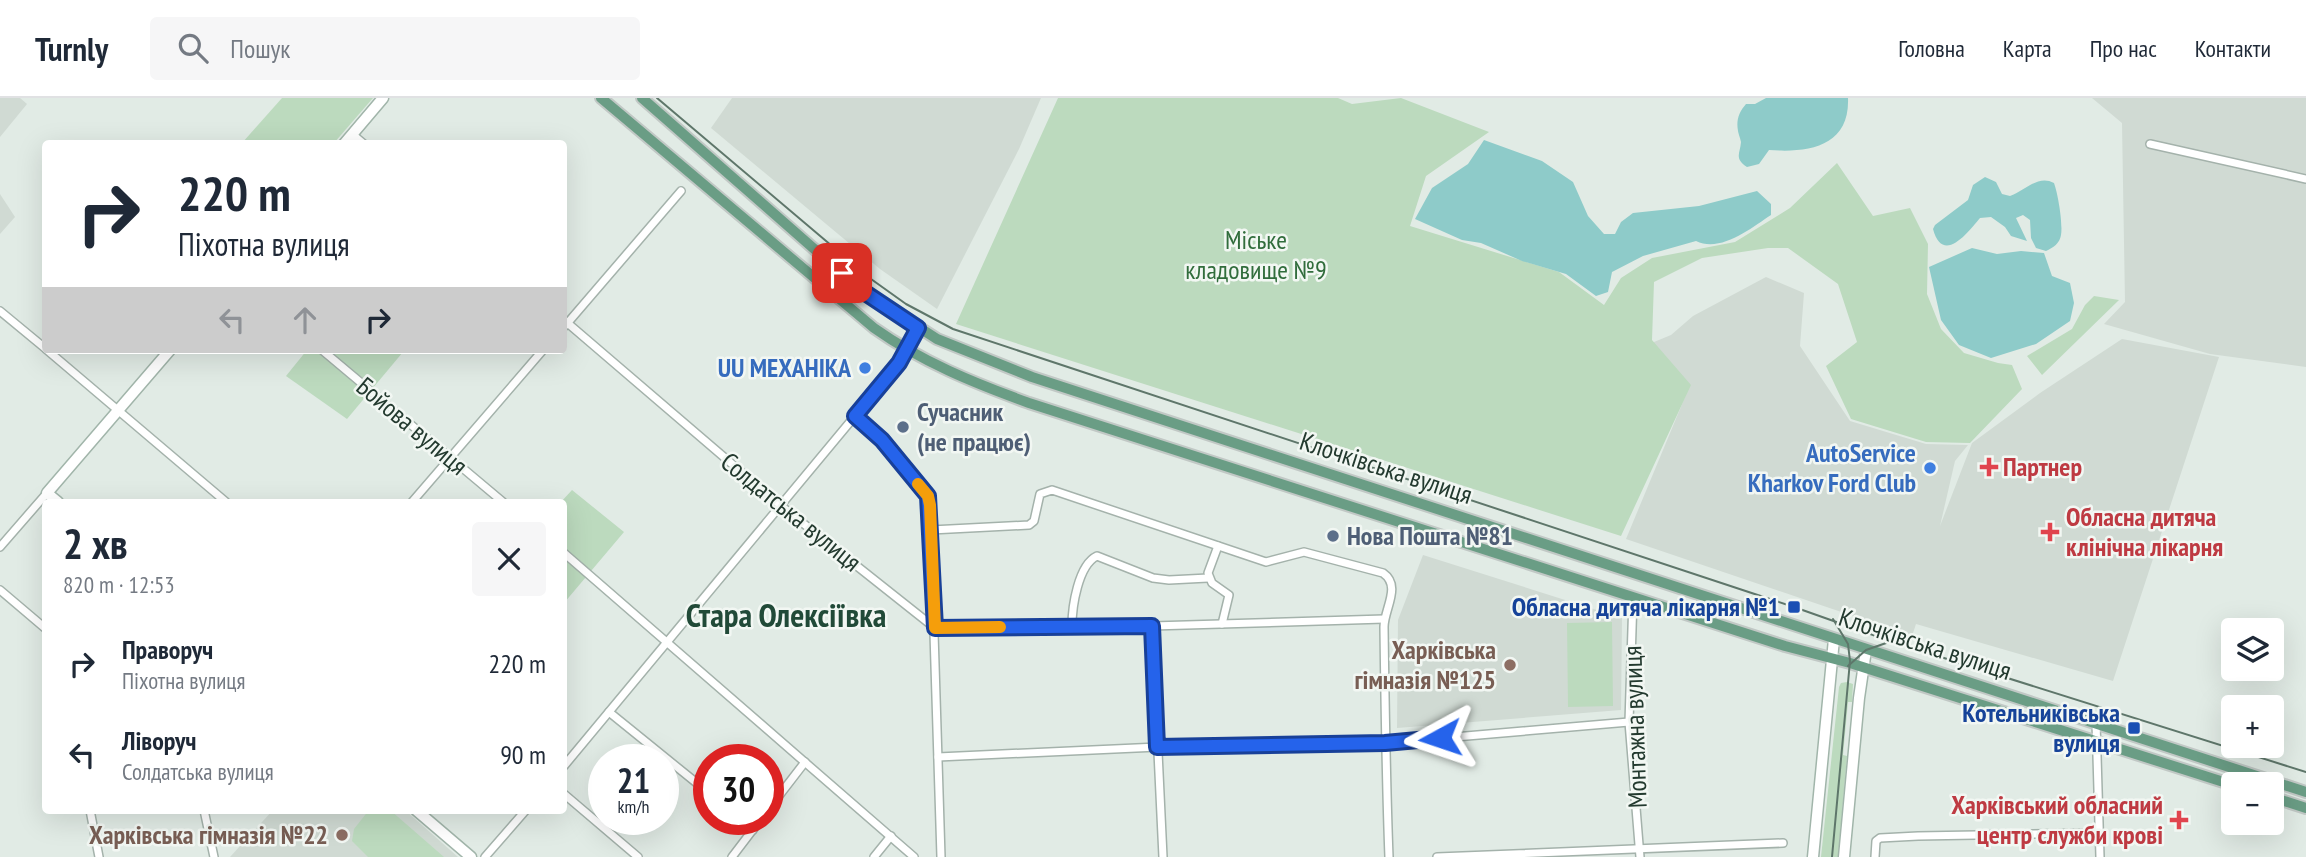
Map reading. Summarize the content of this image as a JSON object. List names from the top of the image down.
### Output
{
  "streets": {
    "main road": ["Клочківська вулиця"],
    "street": ["Бойова вулиця", "Солдатська вулиця", "Монтажна вулиця"]
  },
  "crossings": [
    ["Клочківська вулиця", "Монтажна вулиця"]
  ],
  "districts": ["Стара Олексіївка"],
  "parks": ["Міське кладовище №9"],
  "places": {
    "other": [
      "UU МЕХАНІКА",
      "Сучасник (не працює)",
      "AutoService Kharkov Ford Club",
      "Нова Пошта №81",
      "Харківська гімназія №125",
      "Харківська гімназія №22"
    ],
    "health": ["Партнер", "Обласна дитяча клінічна лікарня", "Харківський обласний центр служби крові"],
    "transit": ["Обласна дитяча лікарня №1", "Котельниківська вулиця"]
  },
  "page": {
    "header": "Turnly",
    "search": "Пошук",
    "nav": [
      "Головна",
      "Карта",
      "Про нас",
      "Контакти"
    ],
    "turn": ["220 m", "Піхотна вулиця"],
    "heading": ["2 хв", "820 m · 12:53"],
    "map_buttons": ["+", "−"],
    "list": [
      {
        "name": "Праворуч",
        "note": "Піхотна вулиця",
        "value": "220 m"
      },
      {
        "name": "Ліворуч",
        "note": "Солдатська вулиця",
        "value": "90 m"
      }
    ],
    "speed": "21 km/h",
    "limit": "30"
  }
}
